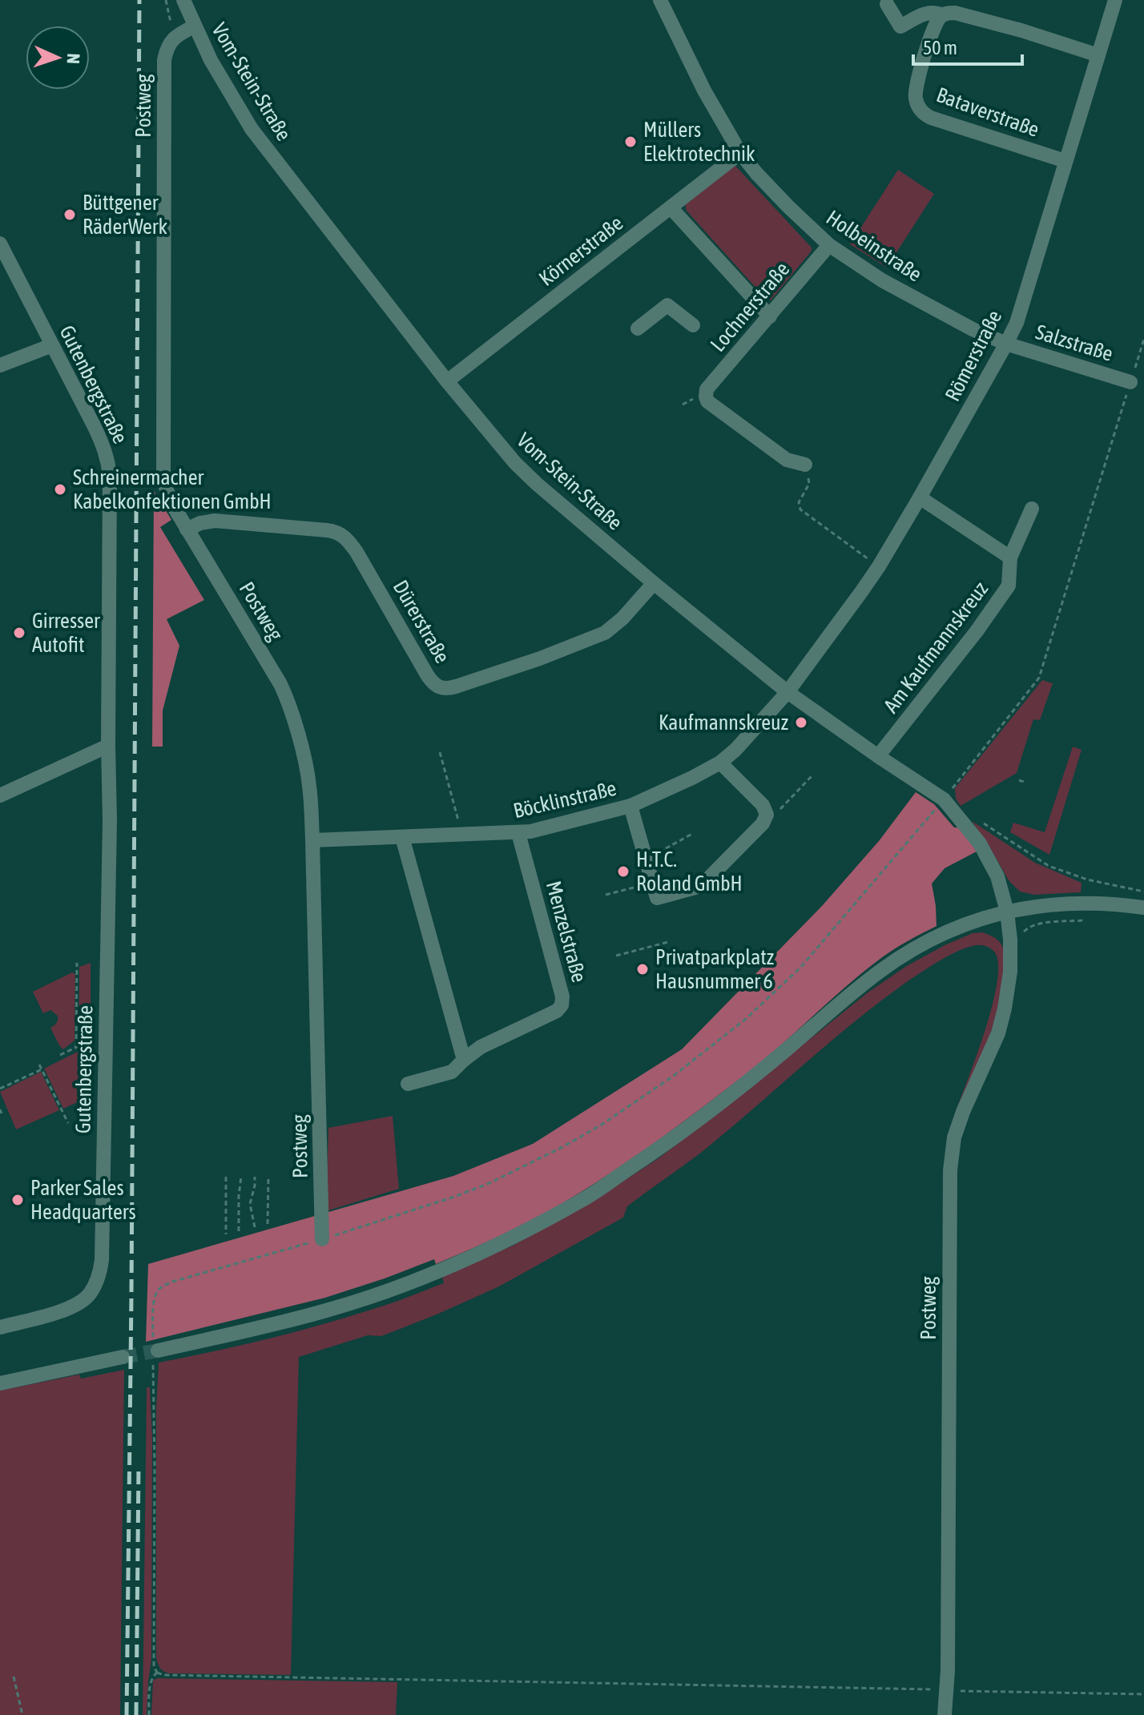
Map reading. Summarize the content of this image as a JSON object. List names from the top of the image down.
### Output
{
  "streets": {
    "street": [
      "Vom-Stein-Straße",
      "Postweg",
      "Bataverstraße",
      "Holbeinstraße",
      "Körnerstraße",
      "Lochnerstraße",
      "Salzstraße",
      "Römerstraße",
      "Gutenbergstraße",
      "Dürerstraße",
      "Am Kaufmannskreuz",
      "Böcklinstraße",
      "Menzelstraße"
    ]
  },
  "crossings": [
    ["Vom-Stein-Straße", "Postweg"],
    ["Vom-Stein-Straße", "Körnerstraße"],
    ["Vom-Stein-Straße", "Römerstraße"],
    ["Vom-Stein-Straße", "Dürerstraße"],
    ["Vom-Stein-Straße", "Am Kaufmannskreuz"],
    ["Vom-Stein-Straße", "Böcklinstraße"],
    ["Postweg", "Dürerstraße"],
    ["Postweg", "Böcklinstraße"],
    ["Bataverstraße", "Römerstraße"],
    ["Holbeinstraße", "Körnerstraße"],
    ["Holbeinstraße", "Lochnerstraße"],
    ["Holbeinstraße", "Salzstraße"],
    ["Holbeinstraße", "Römerstraße"],
    ["Salzstraße", "Römerstraße"],
    ["Römerstraße", "Böcklinstraße"],
    ["Böcklinstraße", "Menzelstraße"]
  ],
  "places": [
    "Müllers Elektrotechnik",
    "Büttgener RäderWerk",
    "Schreinermacher Kabelkonfektionen GmbH",
    "Girresser Autofit",
    "Kaufmannskreuz",
    "H.T.C. Roland GmbH",
    "Privatparkplatz Hausnummer 6",
    "Parker Sales Headquarters"
  ],
  "scale_bar": "50 m",
  "north": "right"
}
